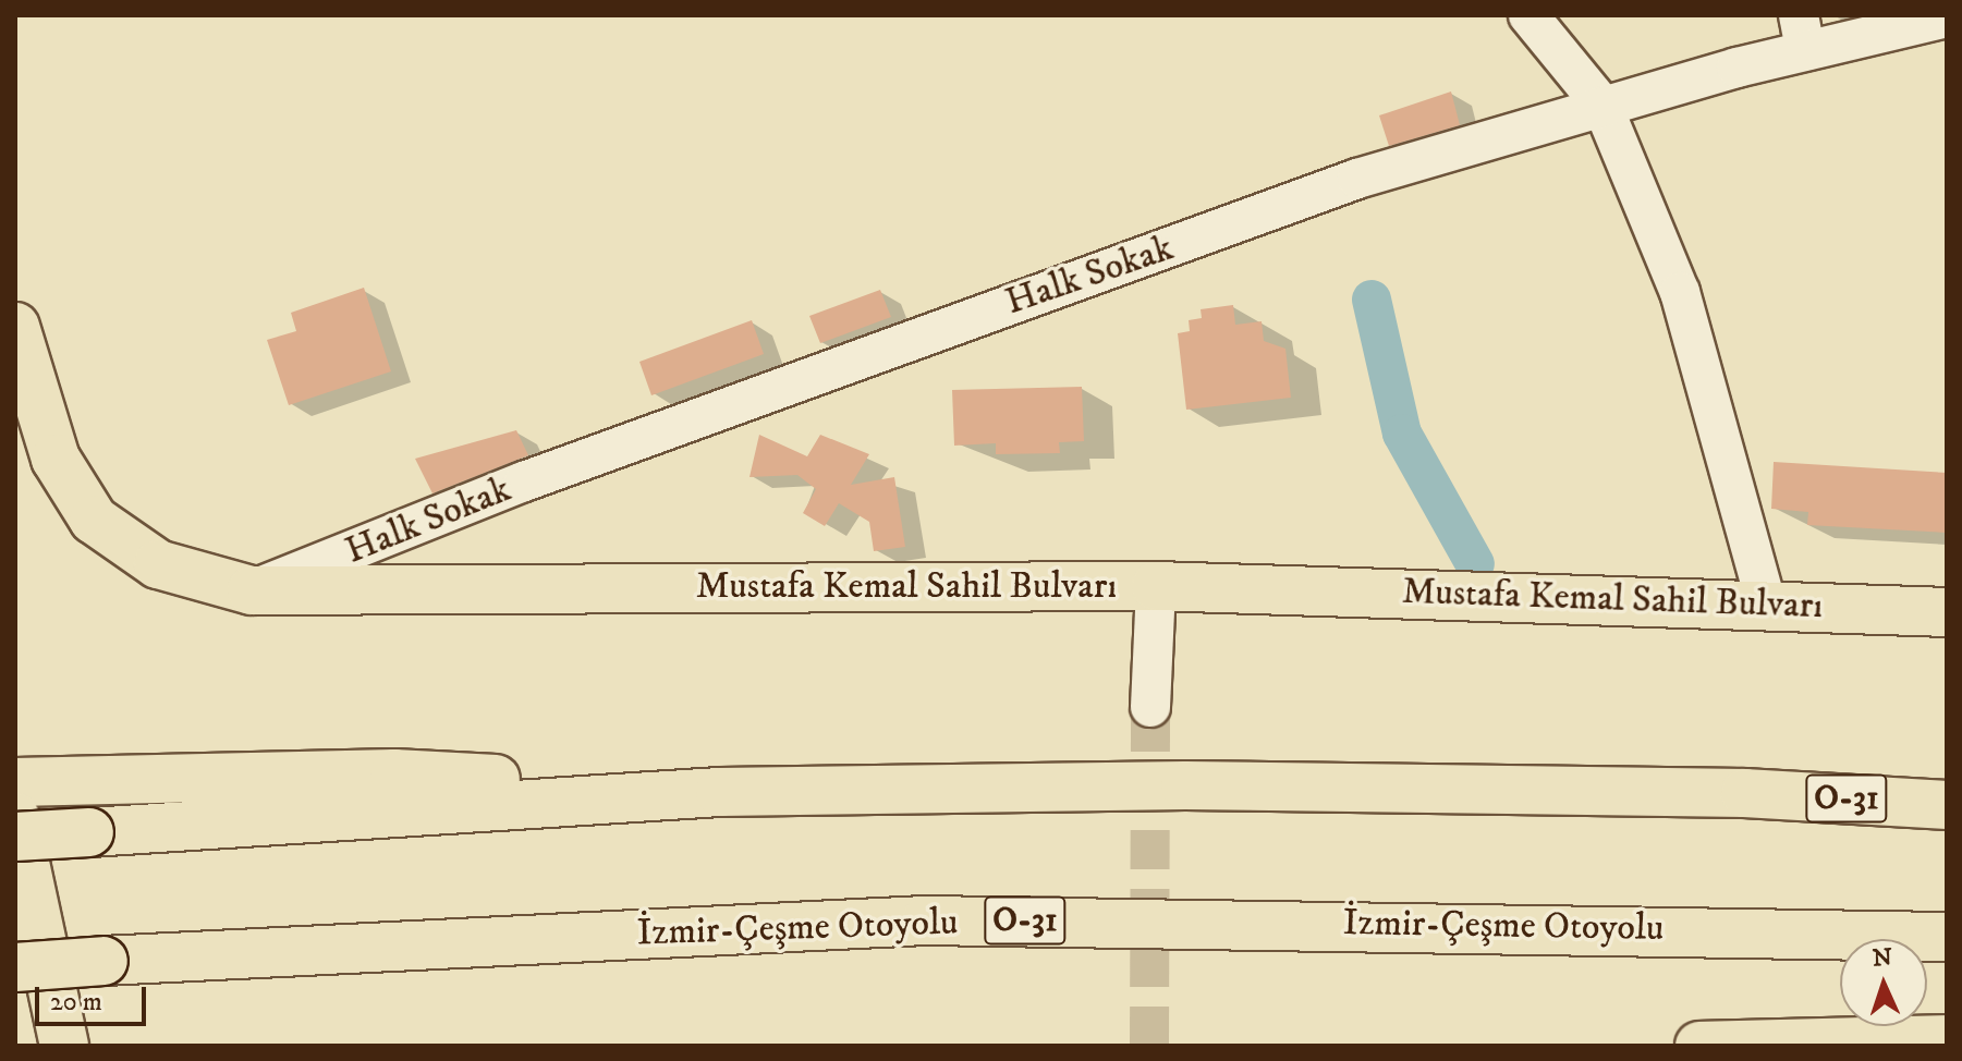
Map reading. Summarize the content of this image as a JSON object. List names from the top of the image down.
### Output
{
  "streets": {
    "main road": ["Mustafa Kemal Sahil Bulvarı", "O-31", "İzmir-Çeşme Otoyolu"],
    "street": ["Halk Sokak"]
  },
  "crossings": [
    ["Halk Sokak", "Mustafa Kemal Sahil Bulvarı"]
  ],
  "scale_bar": "20 m",
  "north": "top"
}
